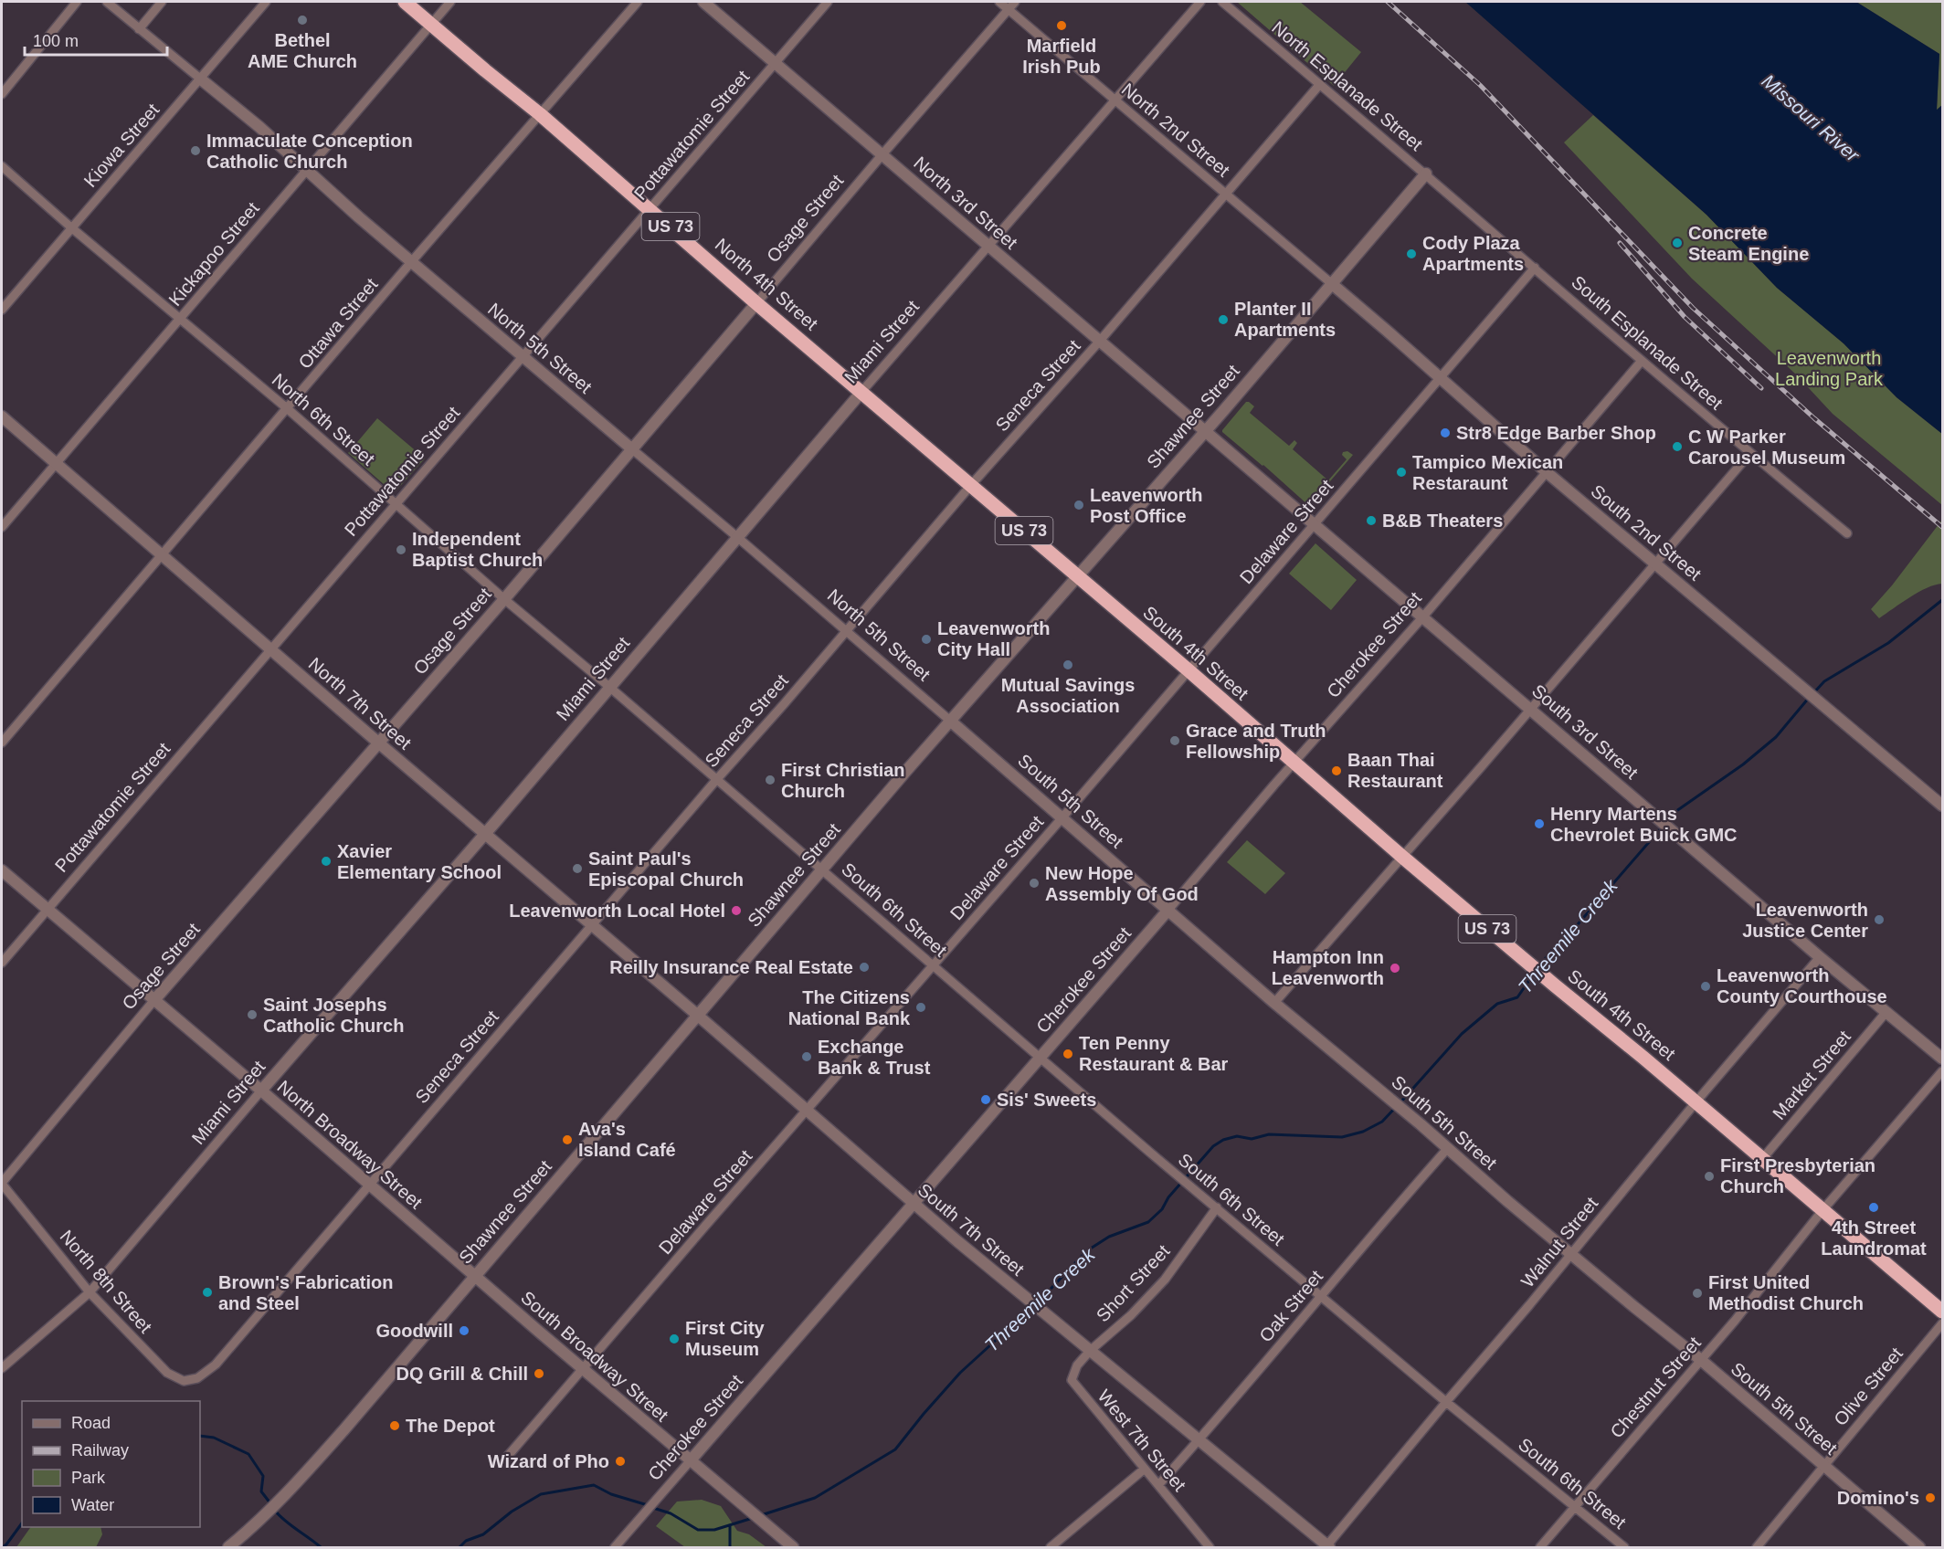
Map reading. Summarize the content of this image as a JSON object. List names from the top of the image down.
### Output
{
  "streets": {
    "highway": ["US 73", "North 4th Street", "South 4th Street"],
    "street": [
      "North Esplanade Street",
      "North 2nd Street",
      "Pottawatomie Street",
      "Kiowa Street",
      "North 3rd Street",
      "Osage Street",
      "Kickapoo Street",
      "Ottawa Street",
      "Miami Street",
      "South Esplanade Street",
      "North 5th Street",
      "Seneca Street",
      "Shawnee Street",
      "North 6th Street",
      "Delaware Street",
      "South 2nd Street",
      "Cherokee Street",
      "North 7th Street",
      "South 3rd Street",
      "South 5th Street",
      "South 6th Street",
      "Market Street",
      "North Broadway Street",
      "South 7th Street",
      "Walnut Street",
      "North 8th Street",
      "Short Street",
      "Oak Street",
      "South Broadway Street",
      "Olive Street",
      "Chestnut Street",
      "West 7th Street"
    ]
  },
  "crossings": [
    ["North Esplanade Street", "South Esplanade Street"],
    ["North Esplanade Street", "Seneca Street"],
    ["North Esplanade Street", "Shawnee Street"],
    ["North 2nd Street", "Osage Street"],
    ["North 2nd Street", "Miami Street"],
    ["North 2nd Street", "Seneca Street"],
    ["North 2nd Street", "Shawnee Street"],
    ["North 2nd Street", "South 2nd Street"],
    ["Pottawatomie Street", "North 3rd Street"],
    ["Pottawatomie Street", "North 4th Street"],
    ["Pottawatomie Street", "North 5th Street"],
    ["Pottawatomie Street", "North 6th Street"],
    ["Pottawatomie Street", "North 7th Street"],
    ["Pottawatomie Street", "North Broadway Street"],
    ["Kiowa Street", "North 5th Street"],
    ["Kiowa Street", "North 6th Street"],
    ["North 3rd Street", "Osage Street"],
    ["North 3rd Street", "Miami Street"],
    ["North 3rd Street", "Seneca Street"],
    ["North 3rd Street", "Shawnee Street"],
    ["North 3rd Street", "South 3rd Street"],
    ["Osage Street", "North 4th Street"],
    ["Osage Street", "North 5th Street"],
    ["Osage Street", "North 6th Street"],
    ["Osage Street", "North 7th Street"],
    ["Osage Street", "North Broadway Street"],
    ["Osage Street", "North 8th Street"],
    ["Kickapoo Street", "North 4th Street"],
    ["Kickapoo Street", "North 5th Street"],
    ["Kickapoo Street", "North 6th Street"],
    ["Kickapoo Street", "North 7th Street"],
    ["North 4th Street", "Ottawa Street"],
    ["North 4th Street", "Miami Street"],
    ["North 4th Street", "Seneca Street"],
    ["North 4th Street", "Shawnee Street"],
    ["North 4th Street", "South 4th Street"],
    ["Ottawa Street", "North 5th Street"],
    ["Ottawa Street", "North 6th Street"],
    ["Ottawa Street", "North 7th Street"],
    ["Miami Street", "North 5th Street"],
    ["Miami Street", "North 6th Street"],
    ["Miami Street", "North 7th Street"],
    ["Miami Street", "North Broadway Street"],
    ["Miami Street", "North 8th Street"],
    ["South Esplanade Street", "Shawnee Street"],
    ["South Esplanade Street", "Delaware Street"],
    ["South Esplanade Street", "Cherokee Street"],
    ["North 5th Street", "Seneca Street"],
    ["North 5th Street", "Shawnee Street"],
    ["North 5th Street", "South 5th Street"],
    ["Seneca Street", "North 6th Street"],
    ["Seneca Street", "North 7th Street"],
    ["Seneca Street", "North Broadway Street"],
    ["Seneca Street", "North 8th Street"],
    ["Shawnee Street", "North 6th Street"],
    ["Shawnee Street", "South 2nd Street"],
    ["Shawnee Street", "South 4th Street"],
    ["Shawnee Street", "North 7th Street"],
    ["Shawnee Street", "South 3rd Street"],
    ["Shawnee Street", "South 5th Street"],
    ["Shawnee Street", "South 6th Street"],
    ["Shawnee Street", "North Broadway Street"],
    ["Shawnee Street", "South 7th Street"],
    ["Shawnee Street", "South Broadway Street"],
    ["North 6th Street", "South 6th Street"],
    ["Delaware Street", "South 2nd Street"],
    ["Delaware Street", "South 4th Street"],
    ["Delaware Street", "South 3rd Street"],
    ["Delaware Street", "South 5th Street"],
    ["Delaware Street", "South 6th Street"],
    ["Delaware Street", "South 7th Street"],
    ["Delaware Street", "South Broadway Street"],
    ["South 2nd Street", "Cherokee Street"],
    ["Cherokee Street", "South 4th Street"],
    ["Cherokee Street", "South 3rd Street"],
    ["Cherokee Street", "South 5th Street"],
    ["Cherokee Street", "South 6th Street"],
    ["Cherokee Street", "South 7th Street"],
    ["Cherokee Street", "South Broadway Street"],
    ["South 4th Street", "Market Street"],
    ["South 4th Street", "Walnut Street"],
    ["South 4th Street", "Chestnut Street"],
    ["North 7th Street", "South 7th Street"],
    ["South 3rd Street", "Market Street"],
    ["South 3rd Street", "Walnut Street"],
    ["South 5th Street", "Walnut Street"],
    ["South 5th Street", "Oak Street"],
    ["South 5th Street", "Olive Street"],
    ["South 5th Street", "Chestnut Street"],
    ["South 6th Street", "Walnut Street"],
    ["South 6th Street", "Short Street"],
    ["South 6th Street", "Oak Street"],
    ["South 6th Street", "Chestnut Street"],
    ["North Broadway Street", "South Broadway Street"],
    ["South 7th Street", "Walnut Street"],
    ["South 7th Street", "Short Street"],
    ["South 7th Street", "Oak Street"],
    ["South 7th Street", "West 7th Street"],
    ["Short Street", "West 7th Street"],
    ["Oak Street", "West 7th Street"]
  ],
  "water": ["Missouri River", "Threemile Creek"],
  "parks": ["Leavenworth Landing Park"],
  "places": [
    "Bethel AME Church",
    "Marfield Irish Pub",
    "Immaculate Conception Catholic Church",
    "Concrete Steam Engine",
    "Cody Plaza Apartments",
    "Planter II Apartments",
    "Str8 Edge Barber Shop",
    "C W Parker Carousel Museum",
    "Tampico Mexican Restaraunt",
    "Leavenworth Post Office",
    "B&B Theaters",
    "Independent Baptist Church",
    "Leavenworth City Hall",
    "Mutual Savings Association",
    "Grace and Truth Fellowship",
    "Baan Thai Restaurant",
    "First Christian Church",
    "Henry Martens Chevrolet Buick GMC",
    "Xavier Elementary School",
    "Saint Paul's Episcopal Church",
    "New Hope Assembly Of God",
    "Leavenworth Local Hotel",
    "Leavenworth Justice Center",
    "Reilly Insurance Real Estate",
    "Hampton Inn Leavenworth",
    "Leavenworth County Courthouse",
    "The Citizens National Bank",
    "Saint Josephs Catholic Church",
    "Ten Penny Restaurant & Bar",
    "Exchange Bank & Trust",
    "Sis' Sweets",
    "Ava's Island Café",
    "First Presbyterian Church",
    "4th Street Laundromat",
    "Brown's Fabrication and Steel",
    "First United Methodist Church",
    "Goodwill",
    "First City Museum",
    "DQ Grill & Chill",
    "The Depot",
    "Wizard of Pho",
    "Domino's"
  ],
  "legend": [
    "Road",
    "Railway",
    "Park",
    "Water"
  ],
  "scale_bar": "100 m"
}
